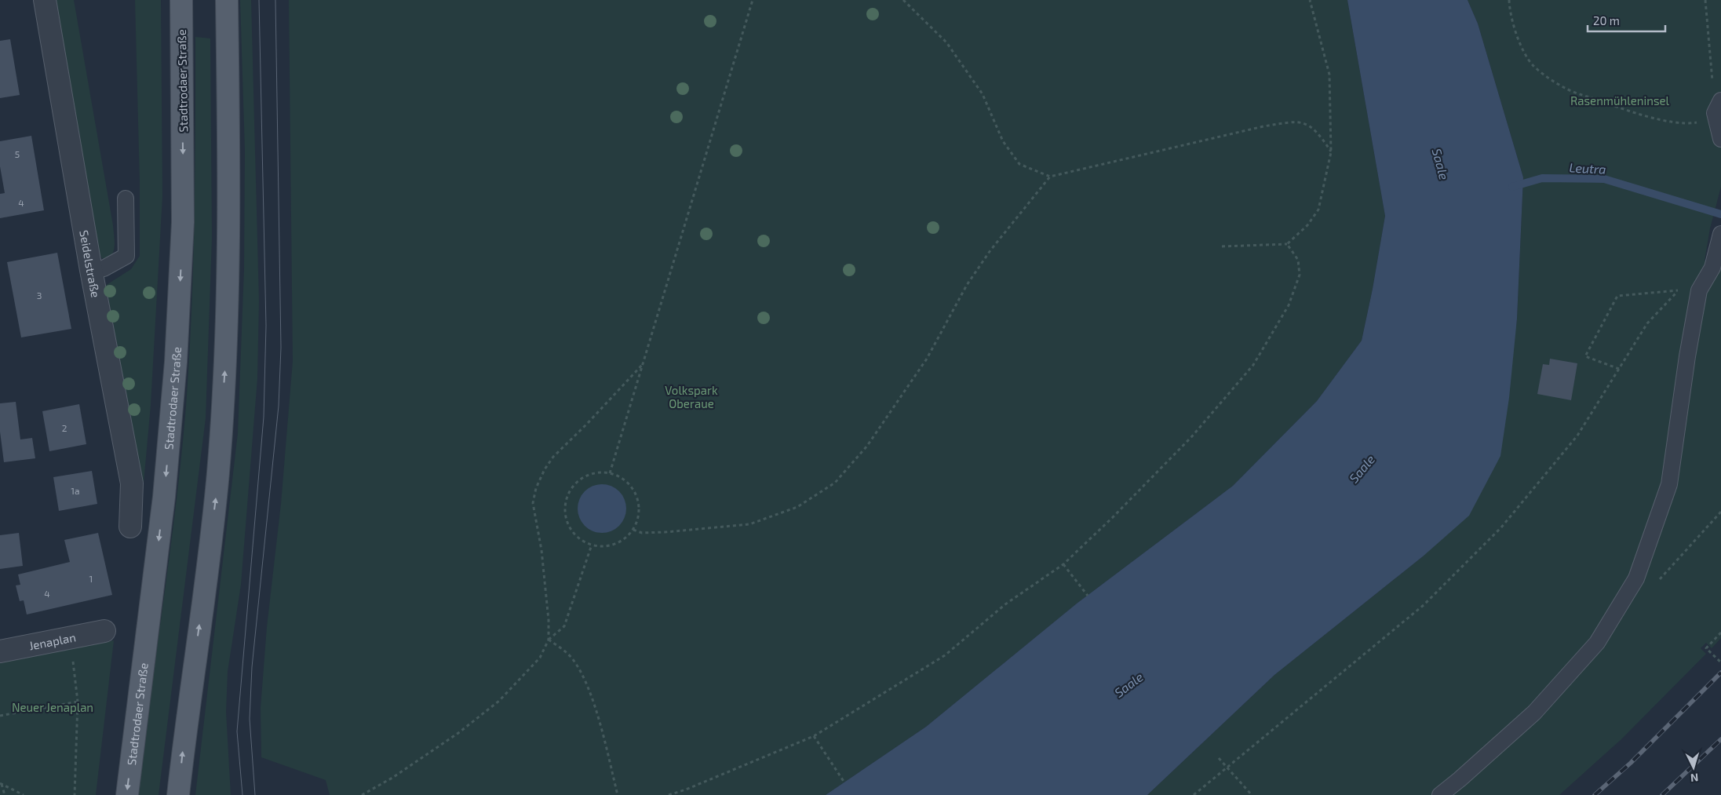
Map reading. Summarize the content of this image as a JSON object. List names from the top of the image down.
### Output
{
  "streets": {
    "main road": ["Stadtrodaer Straße"],
    "street": ["Seidelstraße", "Jenaplan"]
  },
  "water": ["Saale", "Leutra"],
  "parks": ["Rasenmühleninsel", "Volkspark Oberaue", "Neuer Jenaplan"],
  "house_numbers": [
    "5",
    "4",
    "3",
    "2",
    "1a",
    "1",
    "4"
  ],
  "scale_bar": "20 m",
  "north": "bottom"
}
